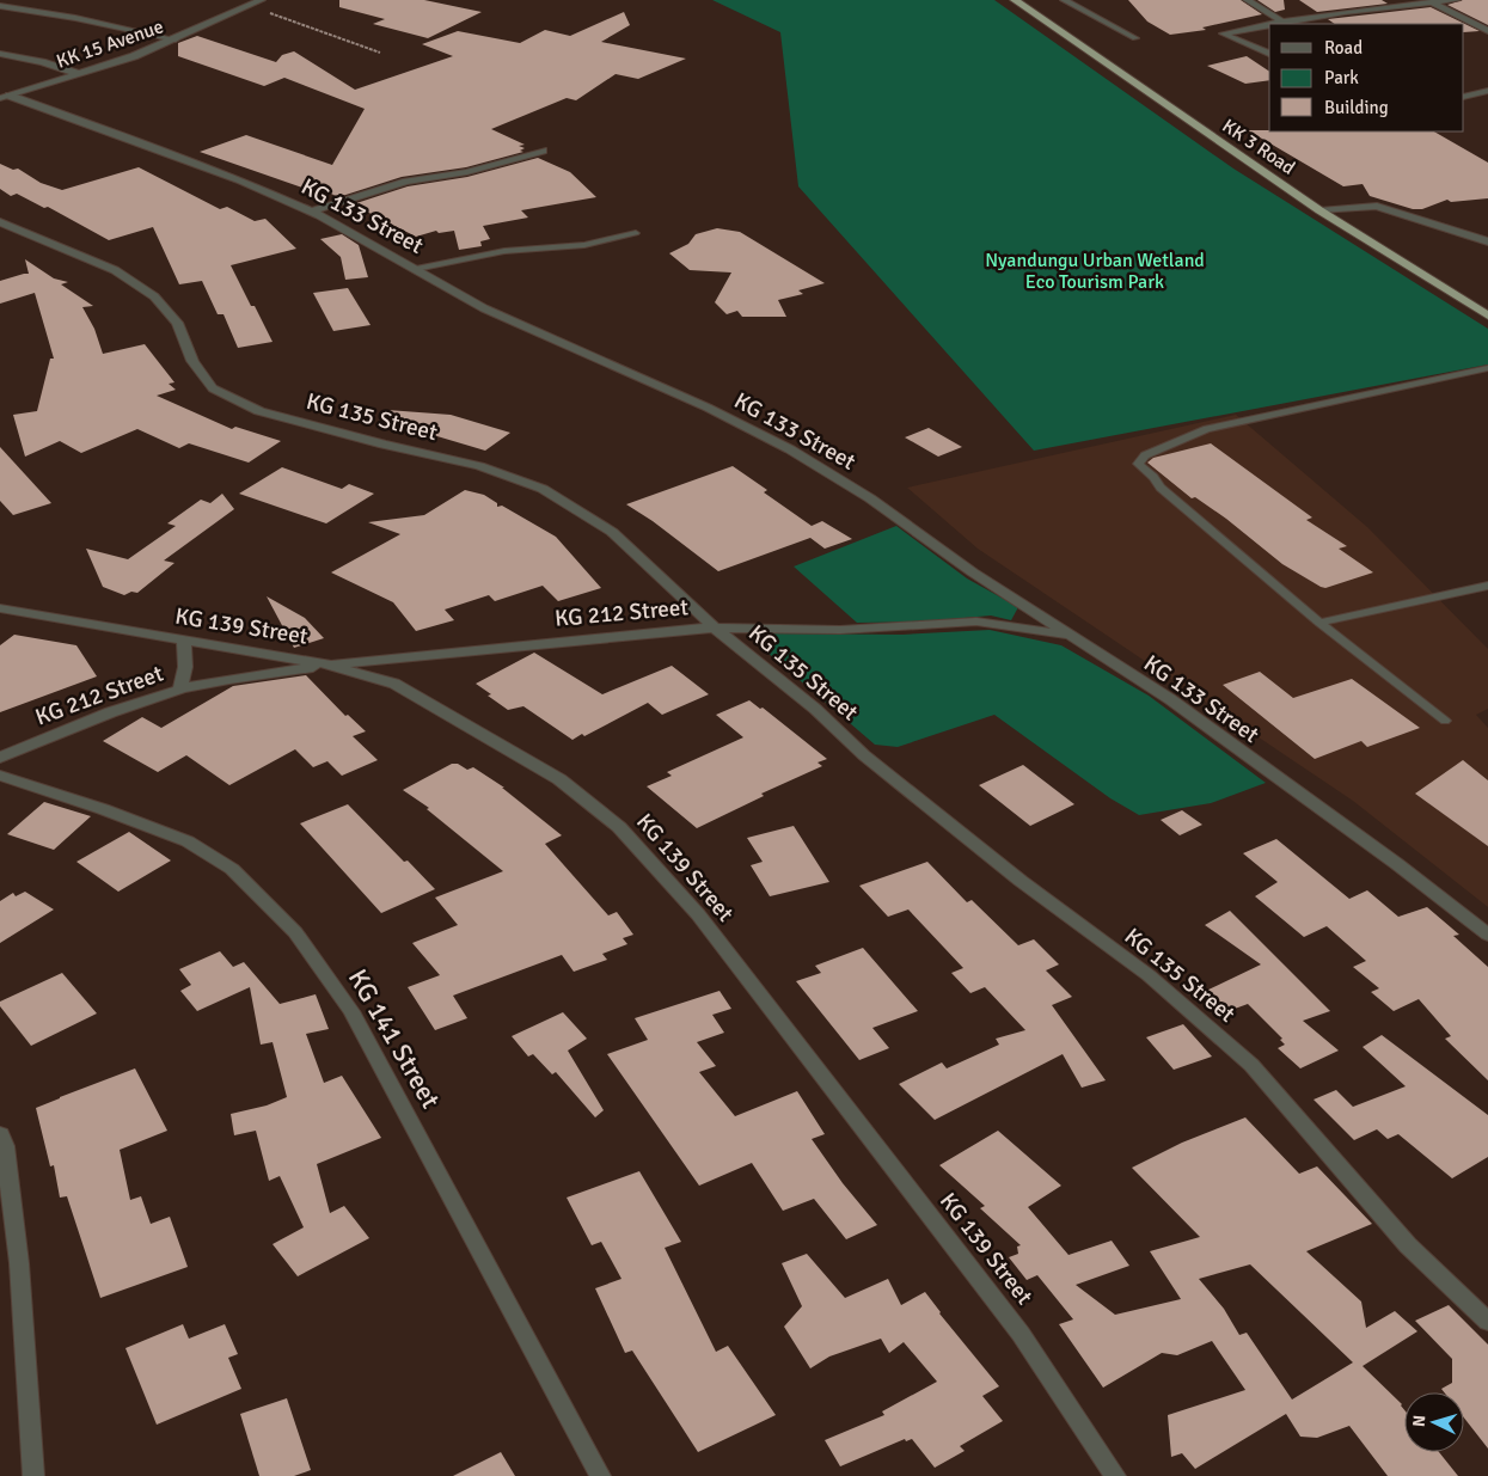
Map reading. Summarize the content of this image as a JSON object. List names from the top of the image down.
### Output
{
  "streets": {
    "highway": ["KK 3 Road"],
    "street": [
      "KK 15 Avenue",
      "KG 133 Street",
      "KG 135 Street",
      "KG 212 Street",
      "KG 139 Street",
      "KG 141 Street"
    ]
  },
  "crossings": [
    ["KK 15 Avenue", "KG 133 Street"],
    ["KG 133 Street", "KG 212 Street"],
    ["KG 135 Street", "KG 212 Street"],
    ["KG 212 Street", "KG 139 Street"]
  ],
  "parks": ["Nyandungu Urban Wetland Eco Tourism Park"],
  "legend": ["Road", "Park", "Building"],
  "north": "left"
}
